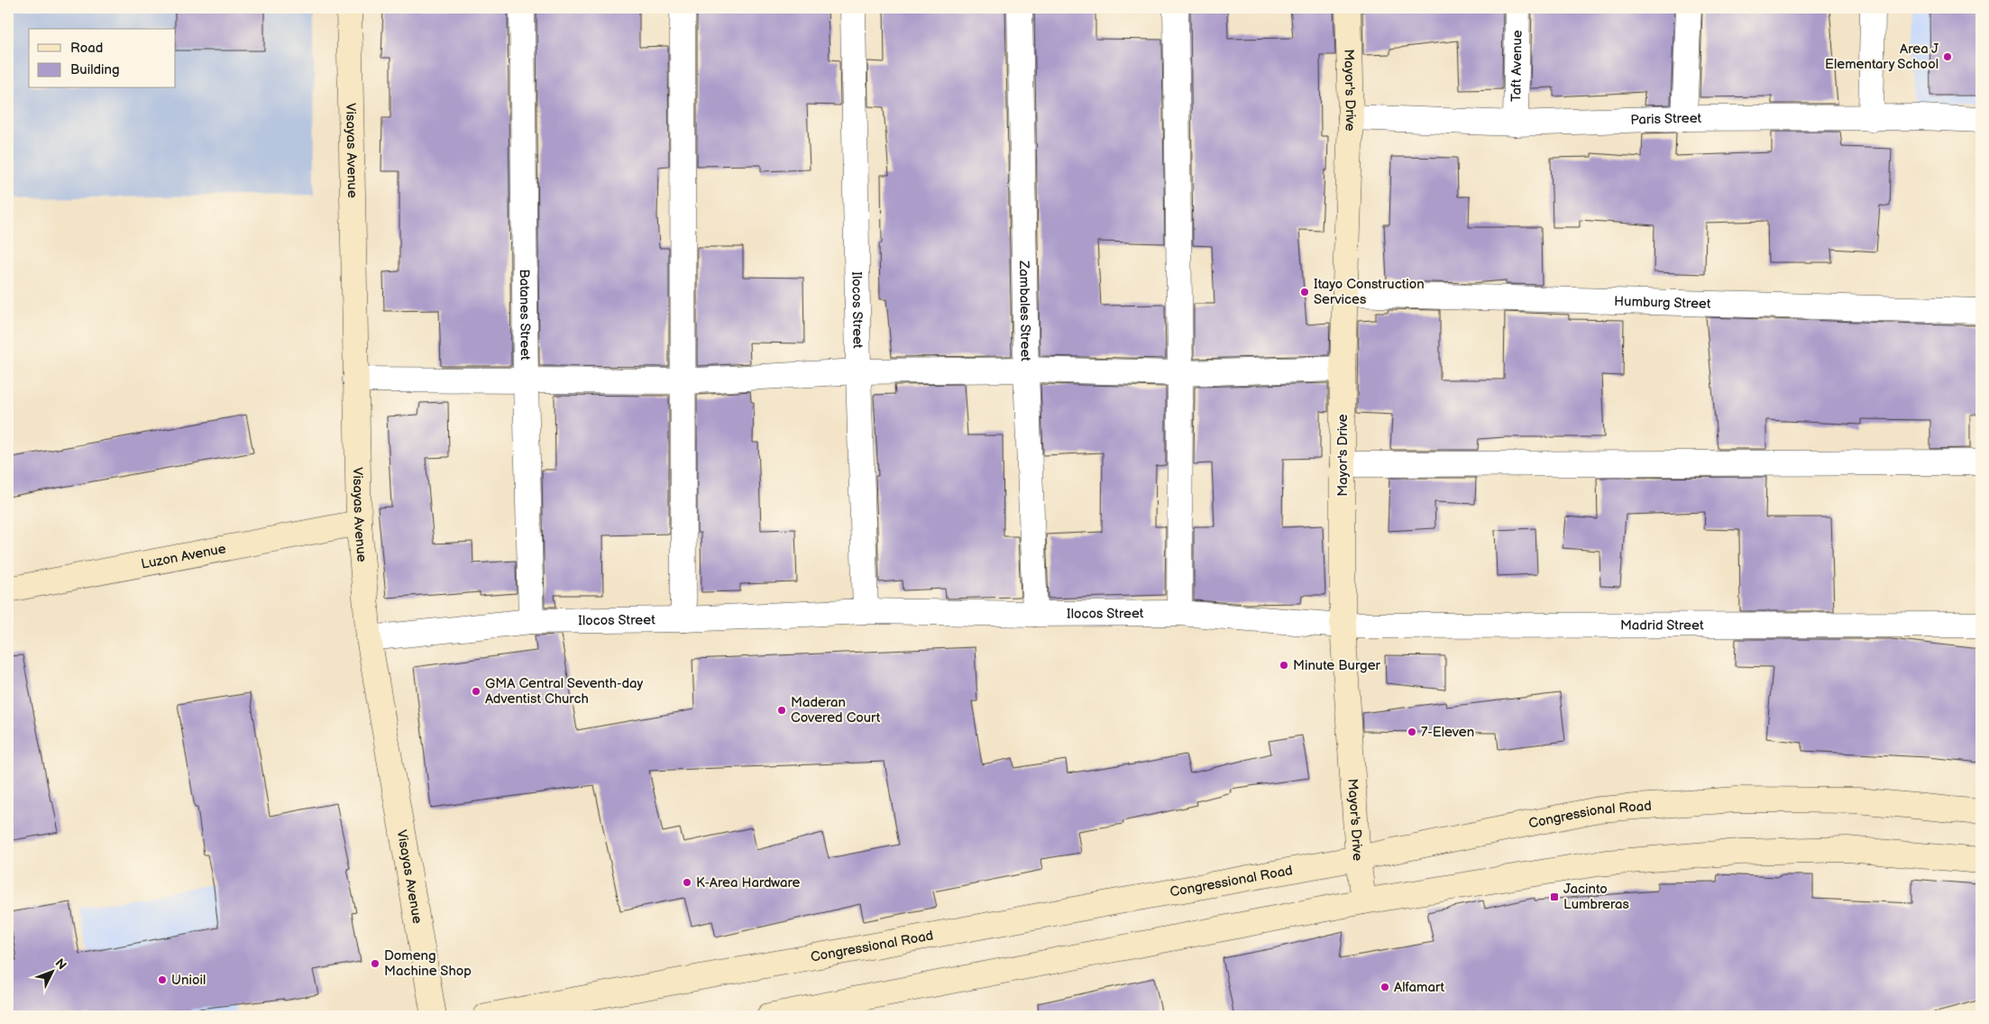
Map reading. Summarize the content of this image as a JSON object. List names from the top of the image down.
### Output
{
  "streets": {
    "main road": [
      "Mayor's Drive",
      "Visayas Avenue",
      "Luzon Avenue",
      "Congressional Road"
    ],
    "street": [
      "Taft Avenue",
      "Paris Street",
      "Humburg Street",
      "Ilocos Street",
      "Zambales Street",
      "Batanes Street",
      "Madrid Street"
    ]
  },
  "crossings": [
    ["Taft Avenue", "Paris Street"],
    ["Mayor's Drive", "Paris Street"],
    ["Mayor's Drive", "Humburg Street"],
    ["Mayor's Drive", "Ilocos Street"],
    ["Mayor's Drive", "Madrid Street"],
    ["Mayor's Drive", "Congressional Road"],
    ["Visayas Avenue", "Ilocos Street"],
    ["Visayas Avenue", "Luzon Avenue"],
    ["Ilocos Street", "Zambales Street"],
    ["Ilocos Street", "Batanes Street"],
    ["Ilocos Street", "Madrid Street"]
  ],
  "places": {
    "other": [
      "Area J Elementary School",
      "Itayo Construction Services",
      "Minute Burger",
      "GMA Central Seventh-day Adventist Church",
      "Maderan Covered Court",
      "7-Eleven",
      "K-Area Hardware",
      "Domeng Machine Shop",
      "Unioil",
      "Alfamart"
    ],
    "transit": ["Jacinto Lumbreras"]
  },
  "legend": ["Road", "Building"],
  "north": "top right"
}
